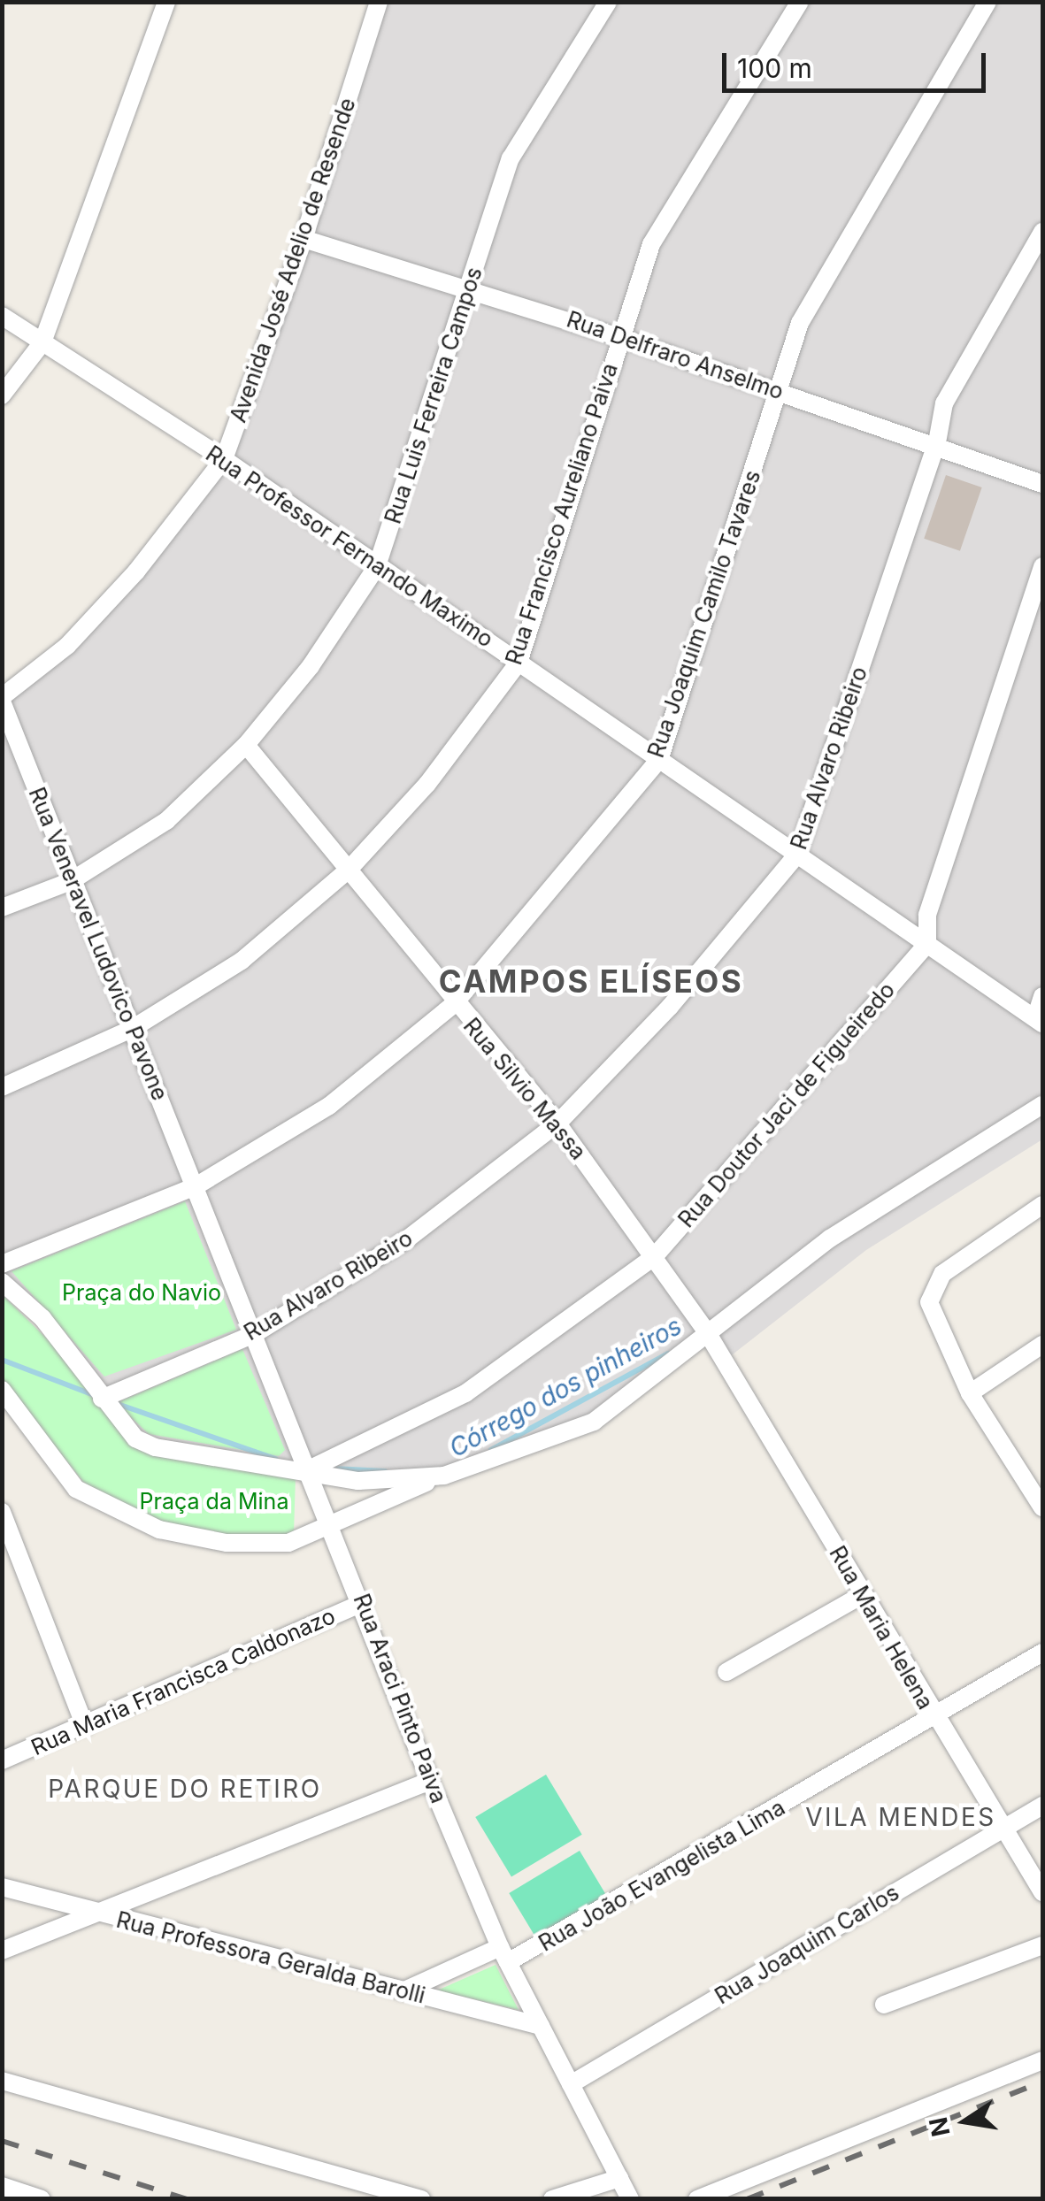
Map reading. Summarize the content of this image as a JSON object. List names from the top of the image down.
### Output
{
  "streets": {
    "street": [
      "Avenida José Adelio de Resende",
      "Rua Delfraro Anselmo",
      "Rua Luis Ferreira Campos",
      "Rua Francisco Aureliano Paiva",
      "Rua Professor Fernando Maximo",
      "Rua Joaquim Camilo Tavares",
      "Rua Alvaro Ribeiro",
      "Rua Veneravel Ludovico Pavone",
      "Rua Silvio Massa",
      "Rua Doutor Jaci de Figueiredo",
      "Rua Maria Helena",
      "Rua Maria Francisca Caldonazo",
      "Rua Araci Pinto Paiva",
      "Rua João Evangelista Lima",
      "Rua Joaquim Carlos",
      "Rua Professora Geralda Barolli"
    ]
  },
  "crossings": [
    ["Avenida José Adelio de Resende", "Rua Delfraro Anselmo"],
    ["Avenida José Adelio de Resende", "Rua Professor Fernando Maximo"],
    ["Avenida José Adelio de Resende", "Rua Veneravel Ludovico Pavone"],
    ["Rua Delfraro Anselmo", "Rua Luis Ferreira Campos"],
    ["Rua Delfraro Anselmo", "Rua Francisco Aureliano Paiva"],
    ["Rua Delfraro Anselmo", "Rua Joaquim Camilo Tavares"],
    ["Rua Delfraro Anselmo", "Rua Alvaro Ribeiro"],
    ["Rua Luis Ferreira Campos", "Rua Professor Fernando Maximo"],
    ["Rua Luis Ferreira Campos", "Rua Veneravel Ludovico Pavone"],
    ["Rua Luis Ferreira Campos", "Rua Silvio Massa"],
    ["Rua Francisco Aureliano Paiva", "Rua Professor Fernando Maximo"],
    ["Rua Francisco Aureliano Paiva", "Rua Veneravel Ludovico Pavone"],
    ["Rua Francisco Aureliano Paiva", "Rua Silvio Massa"],
    ["Rua Professor Fernando Maximo", "Rua Joaquim Camilo Tavares"],
    ["Rua Professor Fernando Maximo", "Rua Alvaro Ribeiro"],
    ["Rua Professor Fernando Maximo", "Rua Doutor Jaci de Figueiredo"],
    ["Rua Joaquim Camilo Tavares", "Rua Veneravel Ludovico Pavone"],
    ["Rua Joaquim Camilo Tavares", "Rua Silvio Massa"],
    ["Rua Joaquim Camilo Tavares", "Rua Araci Pinto Paiva"],
    ["Rua Alvaro Ribeiro", "Rua Silvio Massa"],
    ["Rua Alvaro Ribeiro", "Rua Araci Pinto Paiva"],
    ["Rua Veneravel Ludovico Pavone", "Rua Araci Pinto Paiva"],
    ["Rua Silvio Massa", "Rua Doutor Jaci de Figueiredo"],
    ["Rua Silvio Massa", "Rua Maria Helena"],
    ["Rua Doutor Jaci de Figueiredo", "Rua Araci Pinto Paiva"],
    ["Rua Maria Helena", "Rua João Evangelista Lima"],
    ["Rua Maria Helena", "Rua Joaquim Carlos"],
    ["Rua Maria Francisca Caldonazo", "Rua Araci Pinto Paiva"],
    ["Rua Araci Pinto Paiva", "Rua João Evangelista Lima"],
    ["Rua Araci Pinto Paiva", "Rua Joaquim Carlos"],
    ["Rua Araci Pinto Paiva", "Rua Professora Geralda Barolli"],
    ["Rua João Evangelista Lima", "Rua Professora Geralda Barolli"]
  ],
  "districts": ["CAMPOS ELÍSEOS", "PARQUE DO RETIRO", "VILA MENDES"],
  "water": ["Córrego dos pinheiros"],
  "parks": ["Praça do Navio", "Praça da Mina"],
  "scale_bar": "100 m",
  "north": "left"
}
